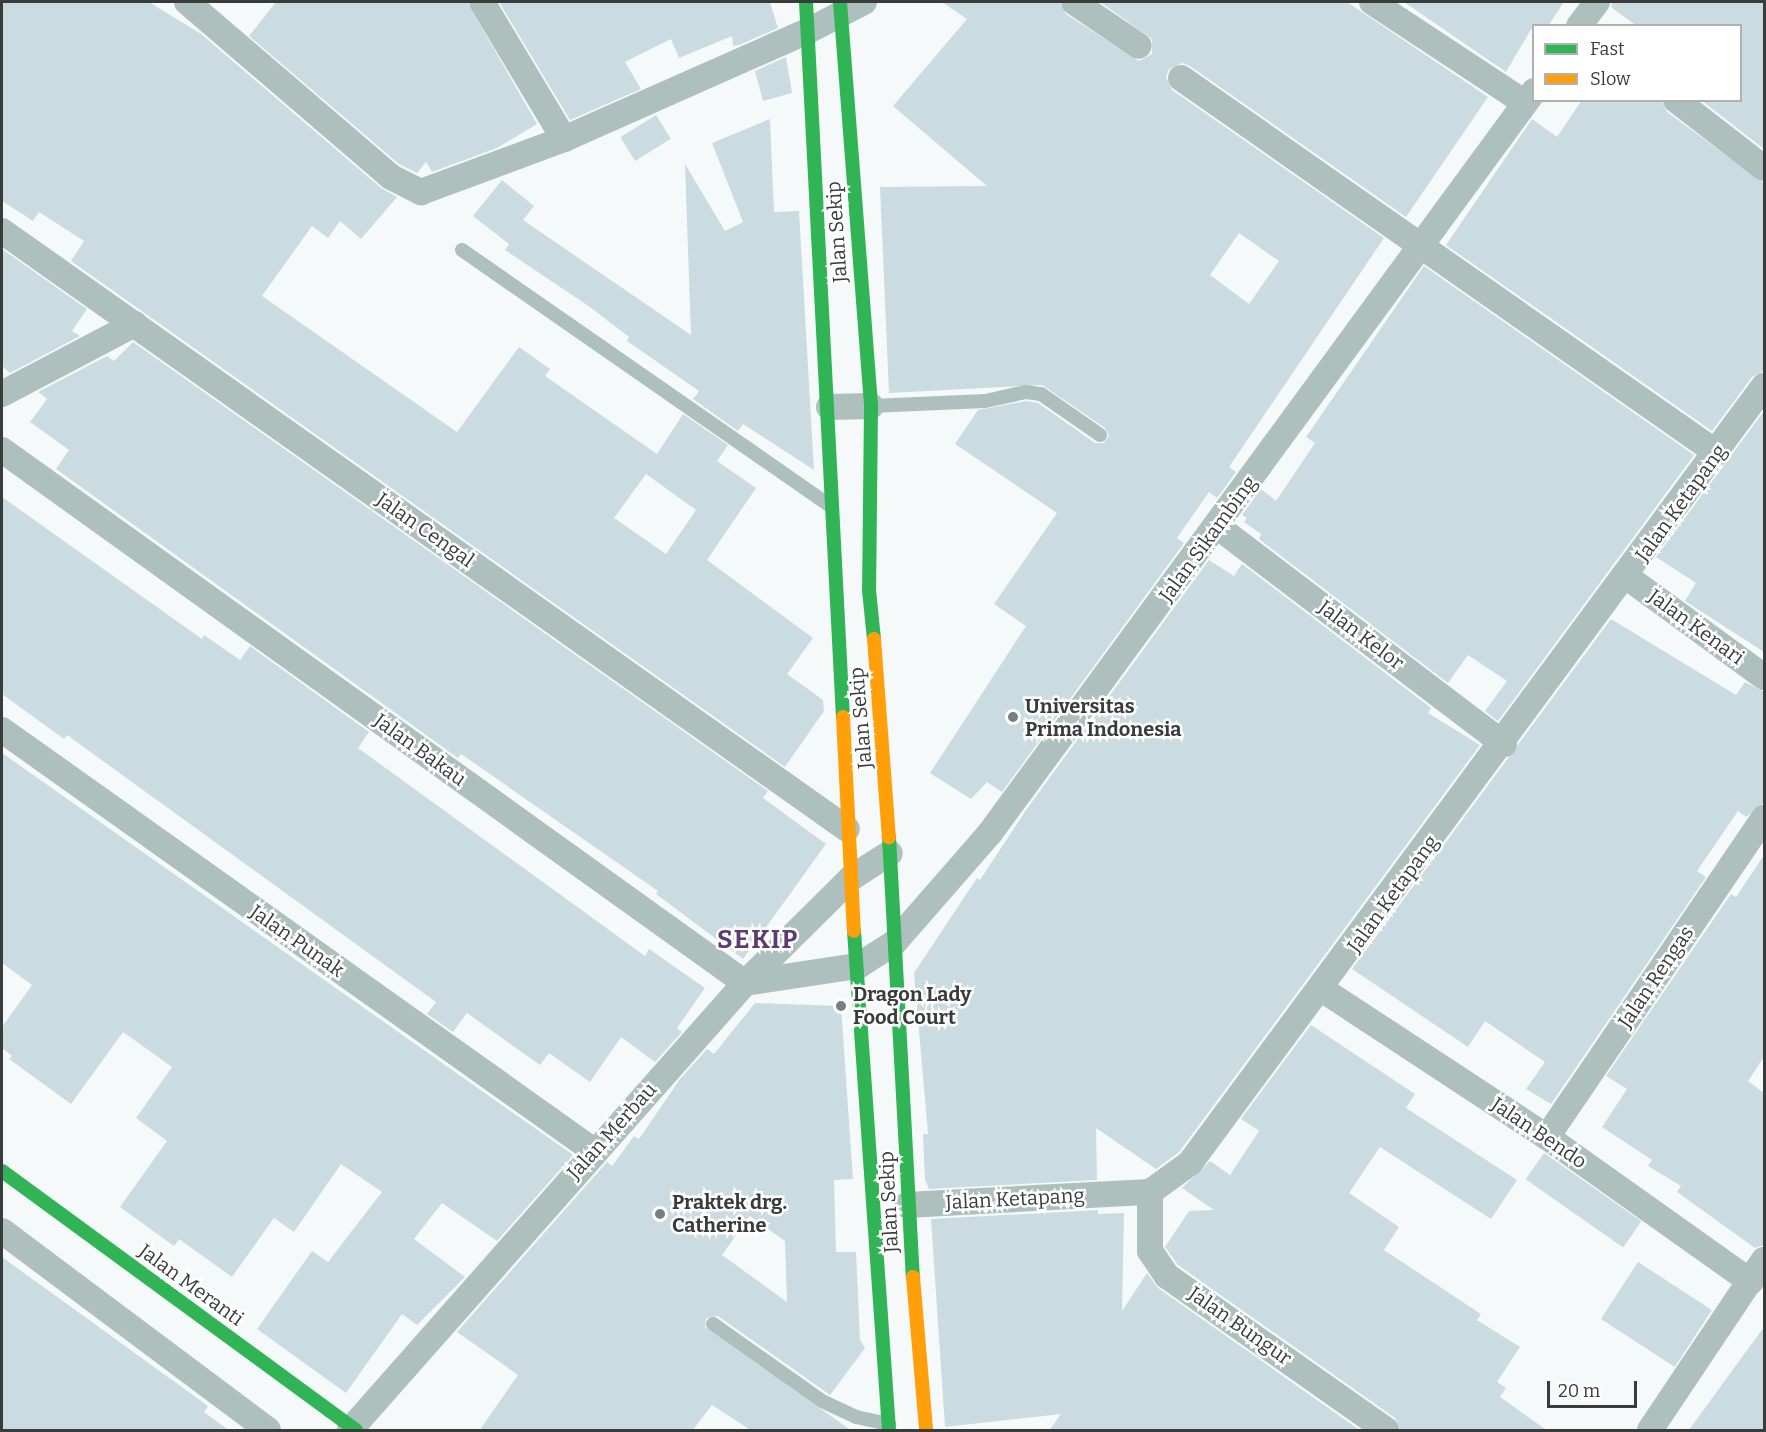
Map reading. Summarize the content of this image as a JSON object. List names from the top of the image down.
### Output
{
  "streets": {
    "street": [
      "Jalan Sekip",
      "Jalan Ketapang",
      "Jalan Cengal",
      "Jalan Sikambing",
      "Jalan Kenari",
      "Jalan Kelor",
      "Jalan Bakau",
      "Jalan Punak",
      "Jalan Rengas",
      "Jalan Merbau",
      "Jalan Bendo",
      "Jalan Meranti",
      "Jalan Bungur"
    ]
  },
  "crossings": [
    ["Jalan Sekip", "Jalan Ketapang"],
    ["Jalan Sekip", "Jalan Cengal"],
    ["Jalan Sekip", "Jalan Sikambing"],
    ["Jalan Sekip", "Jalan Merbau"],
    ["Jalan Ketapang", "Jalan Kenari"],
    ["Jalan Ketapang", "Jalan Kelor"],
    ["Jalan Ketapang", "Jalan Bendo"],
    ["Jalan Ketapang", "Jalan Bungur"],
    ["Jalan Sikambing", "Jalan Kelor"],
    ["Jalan Bakau", "Jalan Merbau"],
    ["Jalan Punak", "Jalan Merbau"],
    ["Jalan Rengas", "Jalan Bendo"],
    ["Jalan Merbau", "Jalan Meranti"]
  ],
  "districts": ["SEKIP"],
  "places": ["Universitas Prima Indonesia", "Dragon Lady Food Court", "Praktek drg. Catherine"],
  "legend": ["Fast", "Slow"],
  "scale_bar": "20 m"
}
